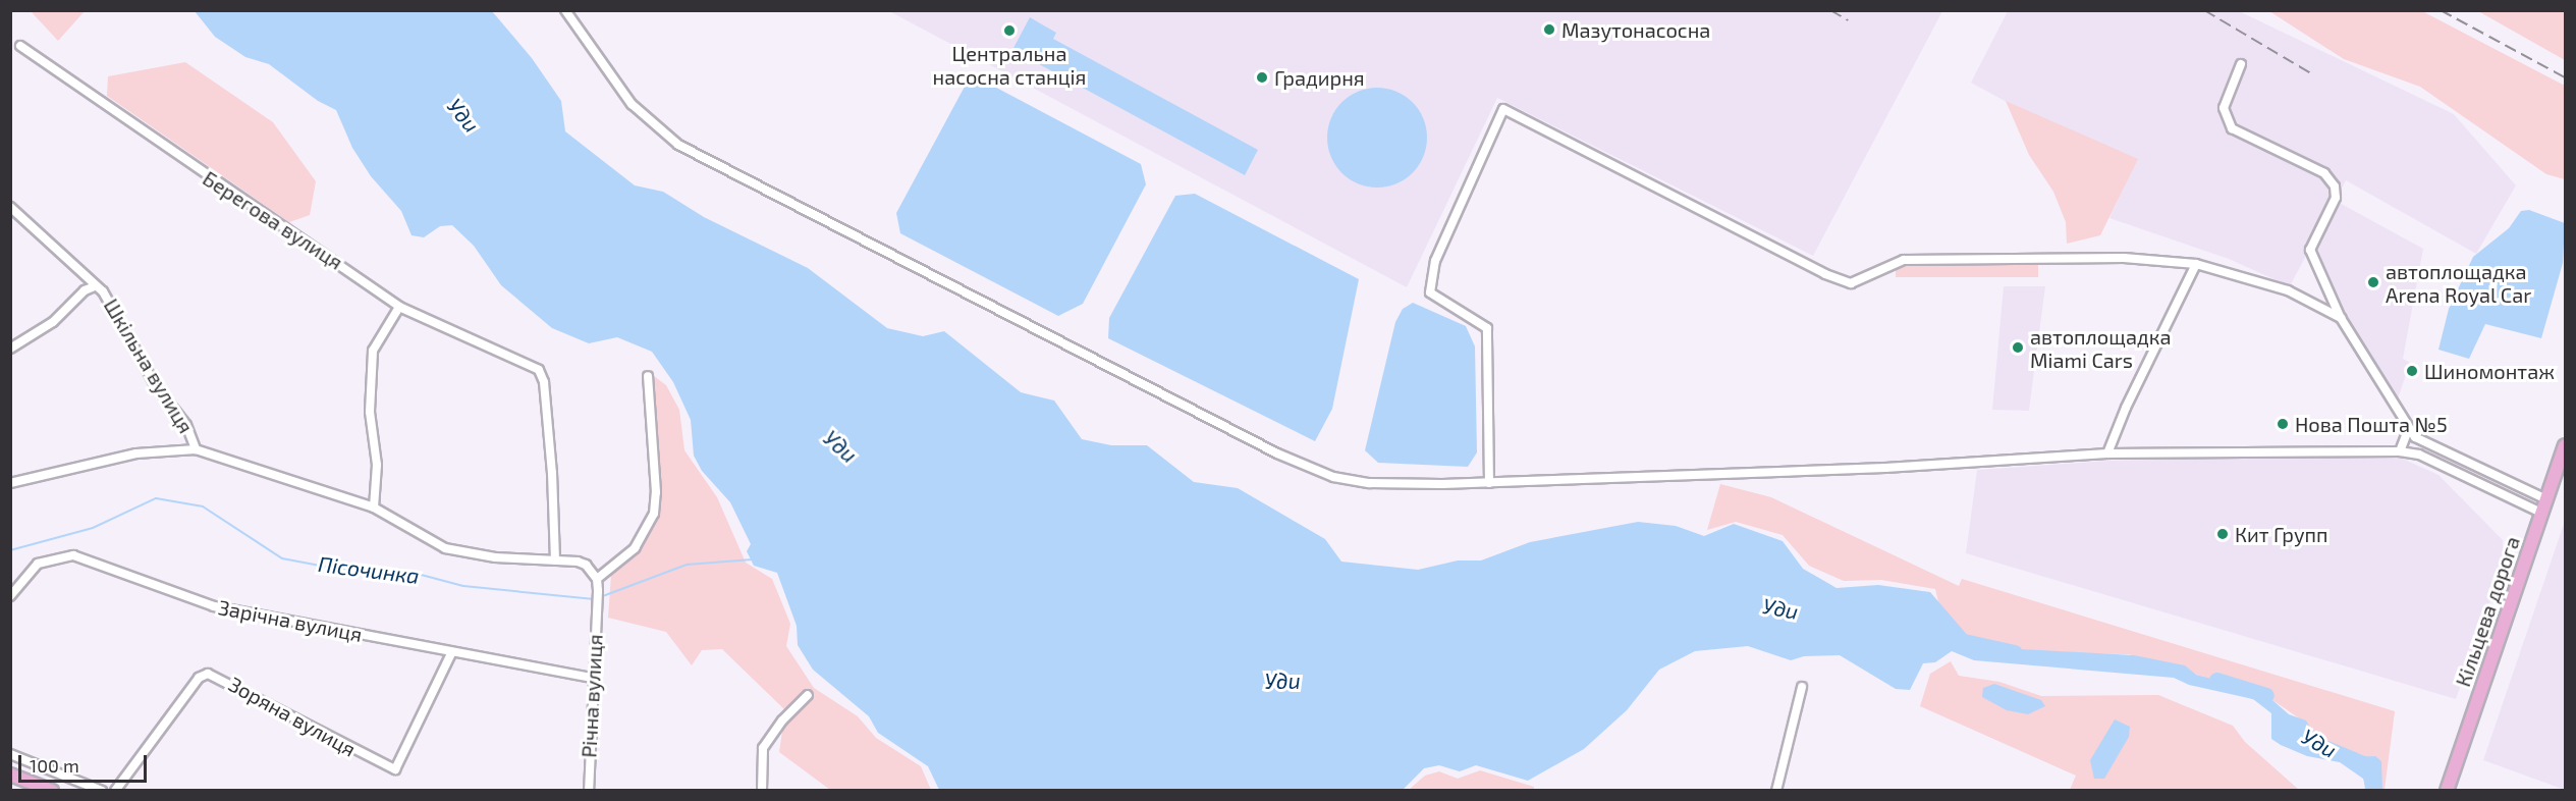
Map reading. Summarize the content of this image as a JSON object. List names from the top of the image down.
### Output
{
  "streets": {
    "highway": ["Кільцева дорога"],
    "street": [
      "Берегова вулиця",
      "Шкільна вулиця",
      "Зарічна вулиця",
      "Річна вулиця",
      "Зоряна вулиця"
    ]
  },
  "crossings": [
    ["Берегова вулиця", "Шкільна вулиця"],
    ["Шкільна вулиця", "Річна вулиця"],
    ["Зарічна вулиця", "Річна вулиця"],
    ["Зарічна вулиця", "Зоряна вулиця"]
  ],
  "water": ["Уди", "Пісочинка"],
  "places": [
    "Мазутонасосна",
    "Центральна насосна станція",
    "Градирня",
    "автоплощадка Arena Royal Car",
    "автоплощадка Miami Cars",
    "Шиномонтаж",
    "Нова Пошта №5",
    "Кит Групп"
  ],
  "scale_bar": "100 m"
}
